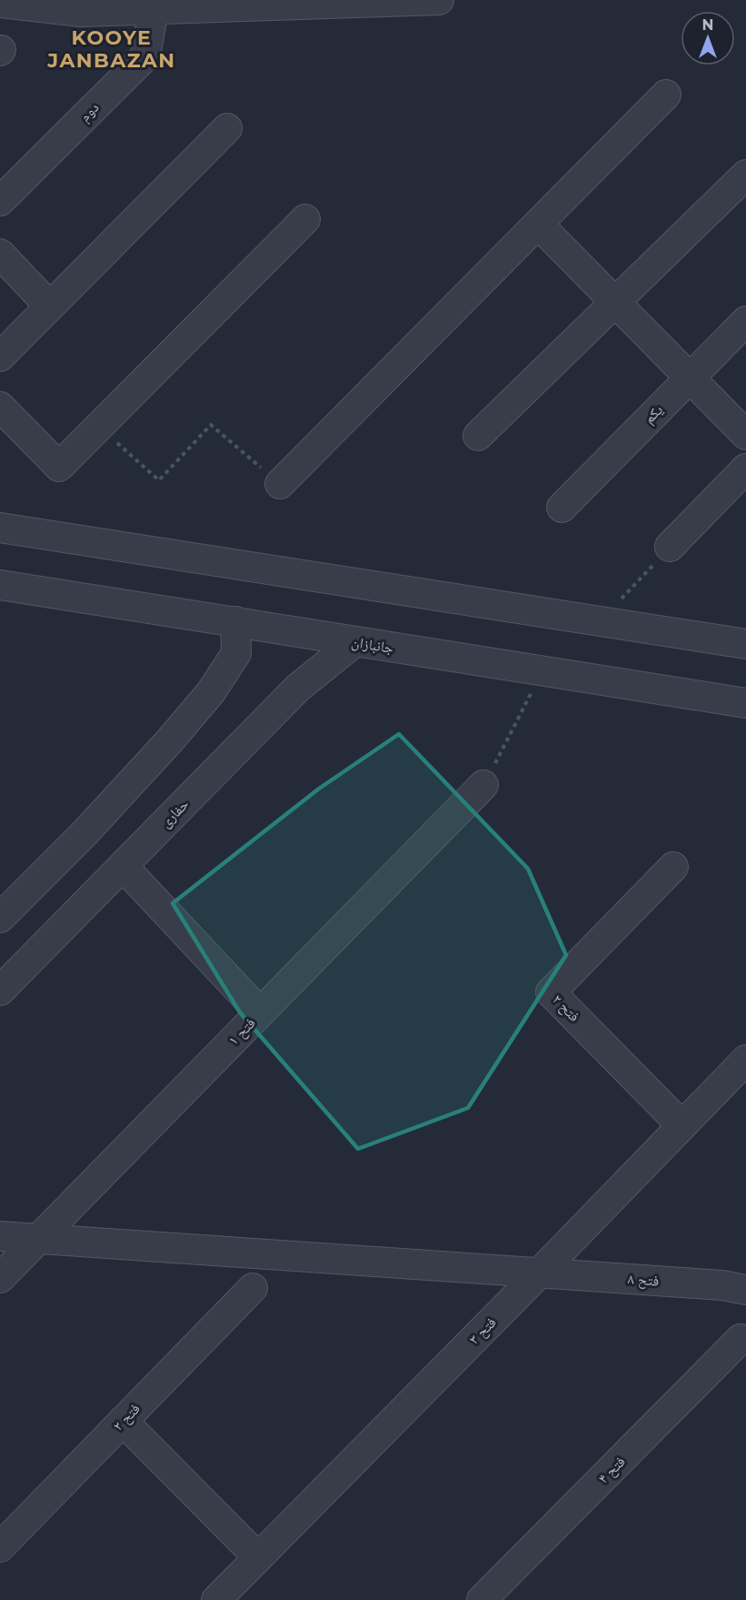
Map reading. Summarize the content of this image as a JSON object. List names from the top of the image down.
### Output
{
  "streets": {
    "street": [
      "دوم",
      "یکم",
      "جانبازان",
      "حفاری",
      "فتح ۲",
      "فتح ۱",
      "فتح ۸",
      "فتح ۳",
      "فتح ۴"
    ]
  },
  "crossings": [
    ["جانبازان", "حفاری"],
    ["فتح ۲", "فتح ۳"],
    ["فتح ۱", "فتح ۸"],
    ["فتح ۸", "فتح ۳"]
  ],
  "districts": ["KOOYE JANBAZAN"],
  "north": "top"
}
